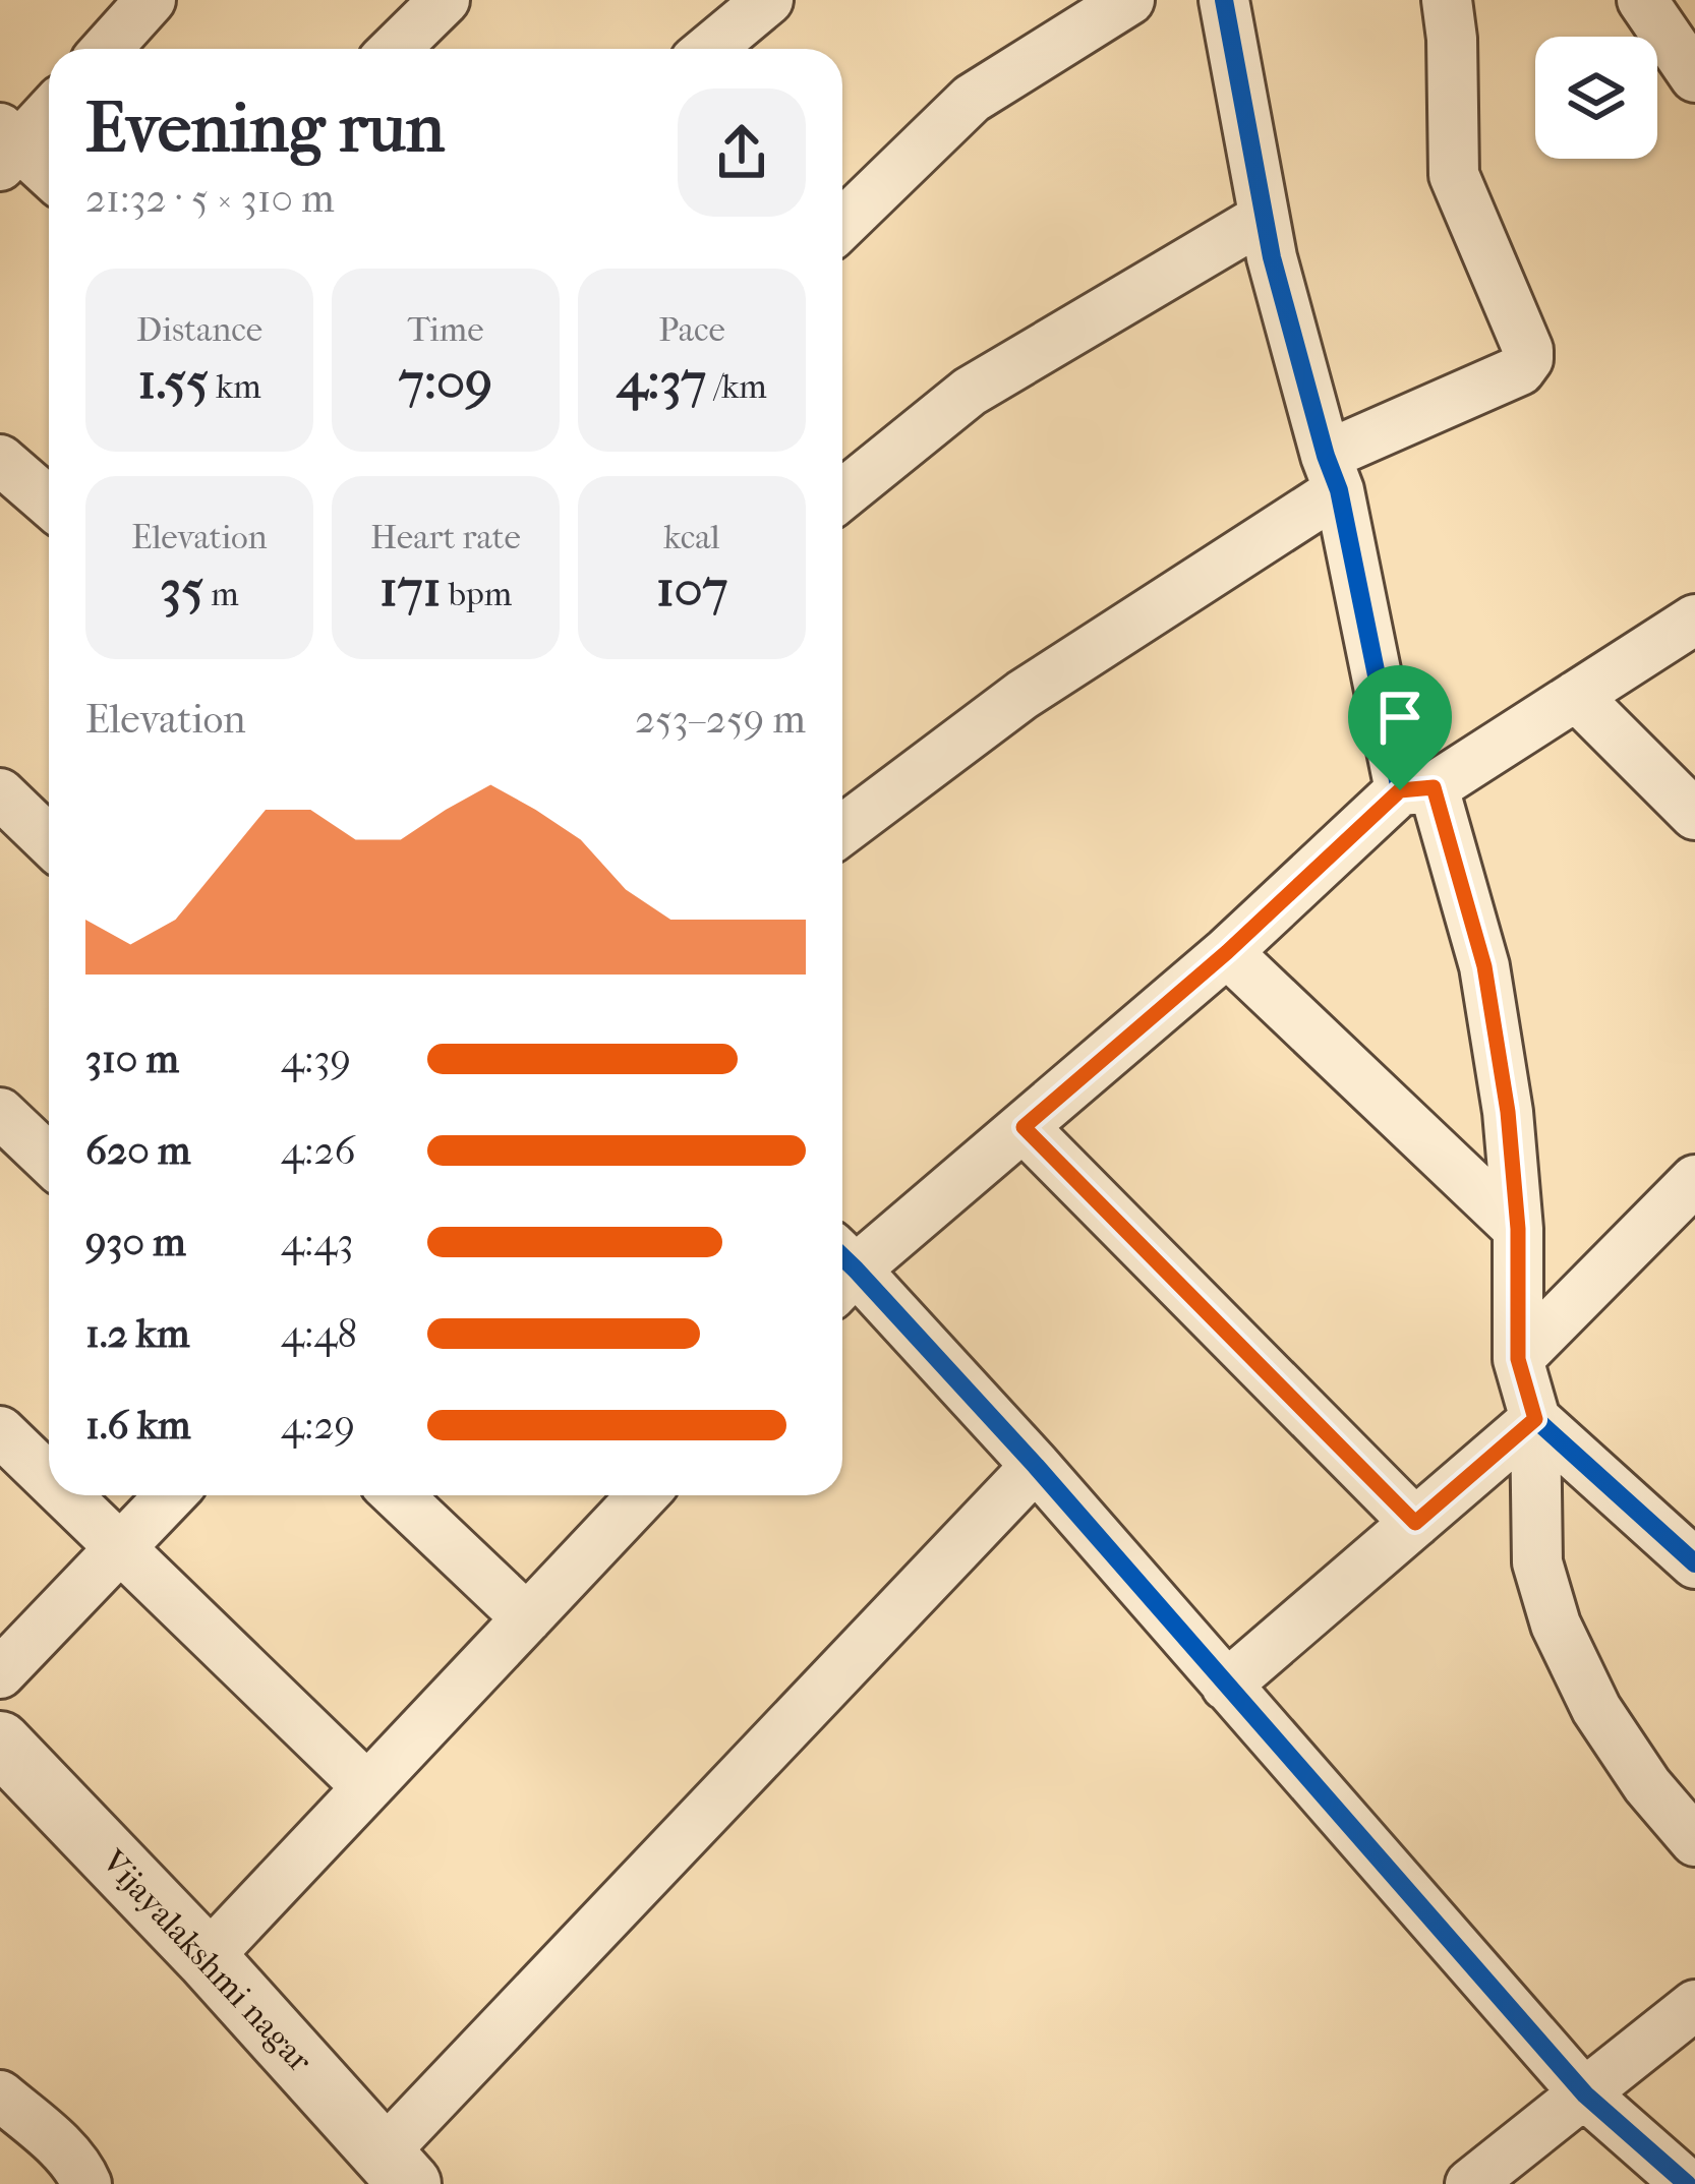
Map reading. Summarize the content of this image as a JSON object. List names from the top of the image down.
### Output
{
  "streets": {
    "street": ["Vijayalakshmi nagar"]
  },
  "page": {
    "heading": ["Evening run", "21:32 · 5 × 310 m"],
    "stats": [
      ["Distance", "1.55 km"],
      ["Time", "7:09"],
      ["Pace", "4:37 /km"],
      ["Elevation", "35 m"],
      ["Heart rate", "171 bpm"],
      ["kcal", "107"]
    ],
    "chart": ["Elevation", "253–259 m"],
    "list": [
      {
        "name": "310 m",
        "note": "4:39"
      },
      {
        "name": "620 m",
        "note": "4:26"
      },
      {
        "name": "930 m",
        "note": "4:43"
      },
      {
        "name": "1.2 km",
        "note": "4:48"
      },
      {
        "name": "1.6 km",
        "note": "4:29"
      }
    ]
  }
}
